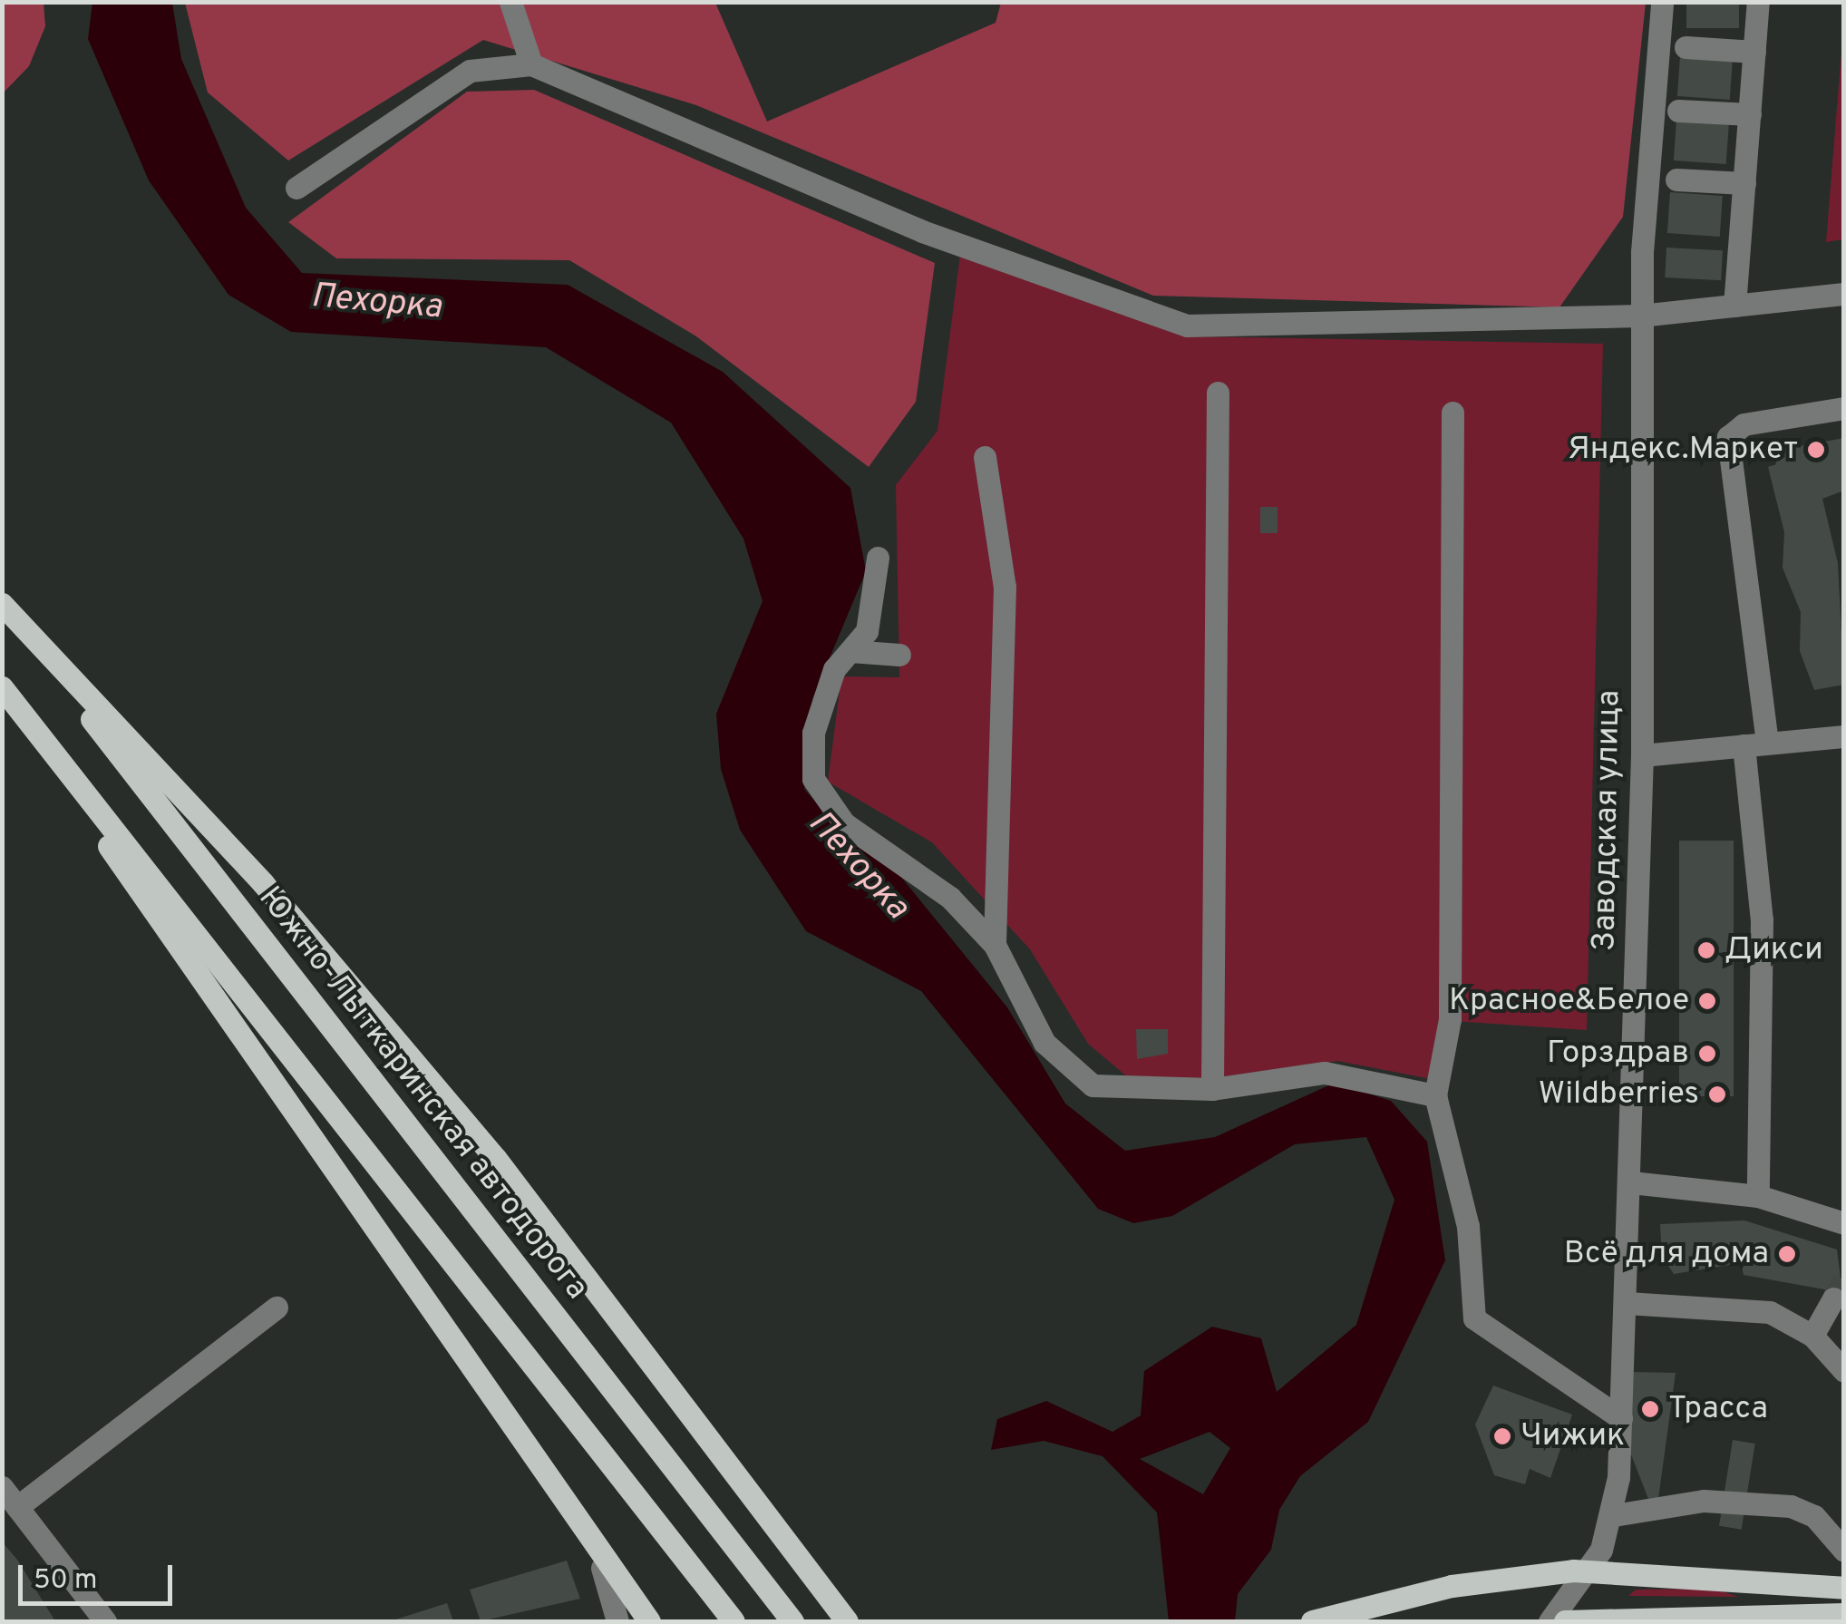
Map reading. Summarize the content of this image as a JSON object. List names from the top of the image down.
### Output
{
  "streets": {
    "main road": ["Южно-Лыткаринская автодорога"],
    "street": ["Заводская улица"]
  },
  "water": ["Пехорка"],
  "places": [
    "Яндекс.Маркет",
    "Дикси",
    "Красное&Белое",
    "Горздрав",
    "Wildberries",
    "Всё для дома",
    "Трасса",
    "Чижик"
  ],
  "scale_bar": "50 m"
}
